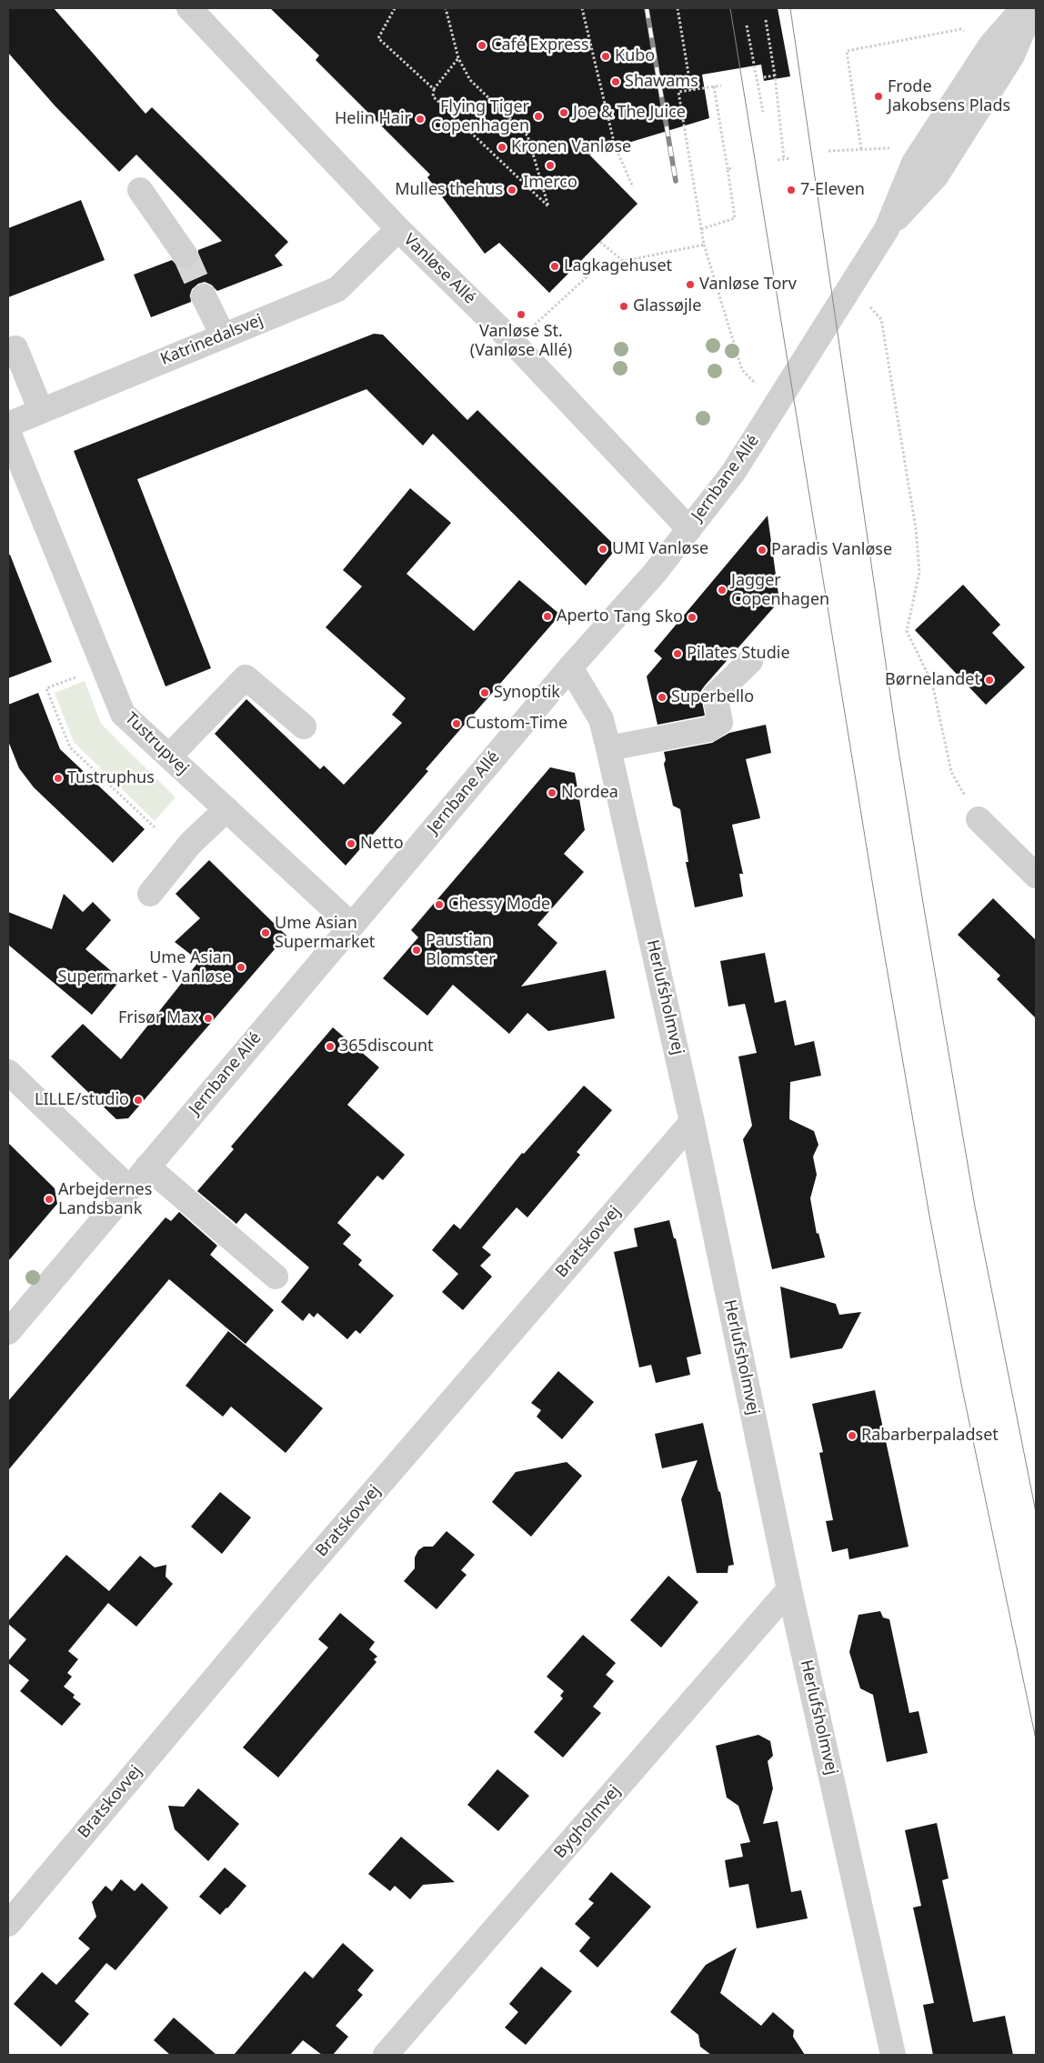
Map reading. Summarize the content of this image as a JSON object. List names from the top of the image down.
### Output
{
  "streets": {
    "street": [
      "Vanløse Allé",
      "Katrinedalsvej",
      "Jernbane Allé",
      "Tustrupvej",
      "Herlufsholmvej",
      "Bratskovvej",
      "Bygholmvej"
    ]
  },
  "crossings": [
    ["Vanløse Allé", "Katrinedalsvej"],
    ["Vanløse Allé", "Jernbane Allé"],
    ["Jernbane Allé", "Tustrupvej"],
    ["Jernbane Allé", "Herlufsholmvej"],
    ["Herlufsholmvej", "Bratskovvej"],
    ["Herlufsholmvej", "Bygholmvej"]
  ],
  "places": [
    "Café Express",
    "Kubo",
    "Shawams",
    "Frode Jakobsens Plads",
    "Joe & The Juice",
    "Flying Tiger Copenhagen",
    "Helin Hair",
    "Kronen Vanløse",
    "Imerco",
    "Mulles thehus",
    "7-Eleven",
    "Lagkagehuset",
    "Vanløse Torv",
    "Glassøjle",
    "Vanløse St. (Vanløse Allé)",
    "UMI Vanløse",
    "Paradis Vanløse",
    "Jagger Copenhagen",
    "Aperto",
    "Tang Sko",
    "Pilates Studie",
    "Børnelandet",
    "Synoptik",
    "Superbello",
    "Custom-Time",
    "Tustruphus",
    "Nordea",
    "Netto",
    "Chessy Mode",
    "Ume Asian Supermarket",
    "Paustian Blomster",
    "Ume Asian Supermarket - Vanløse",
    "Frisør Max",
    "365discount",
    "LILLE/studio",
    "Arbejdernes Landsbank",
    "Rabarberpaladset"
  ]
}
